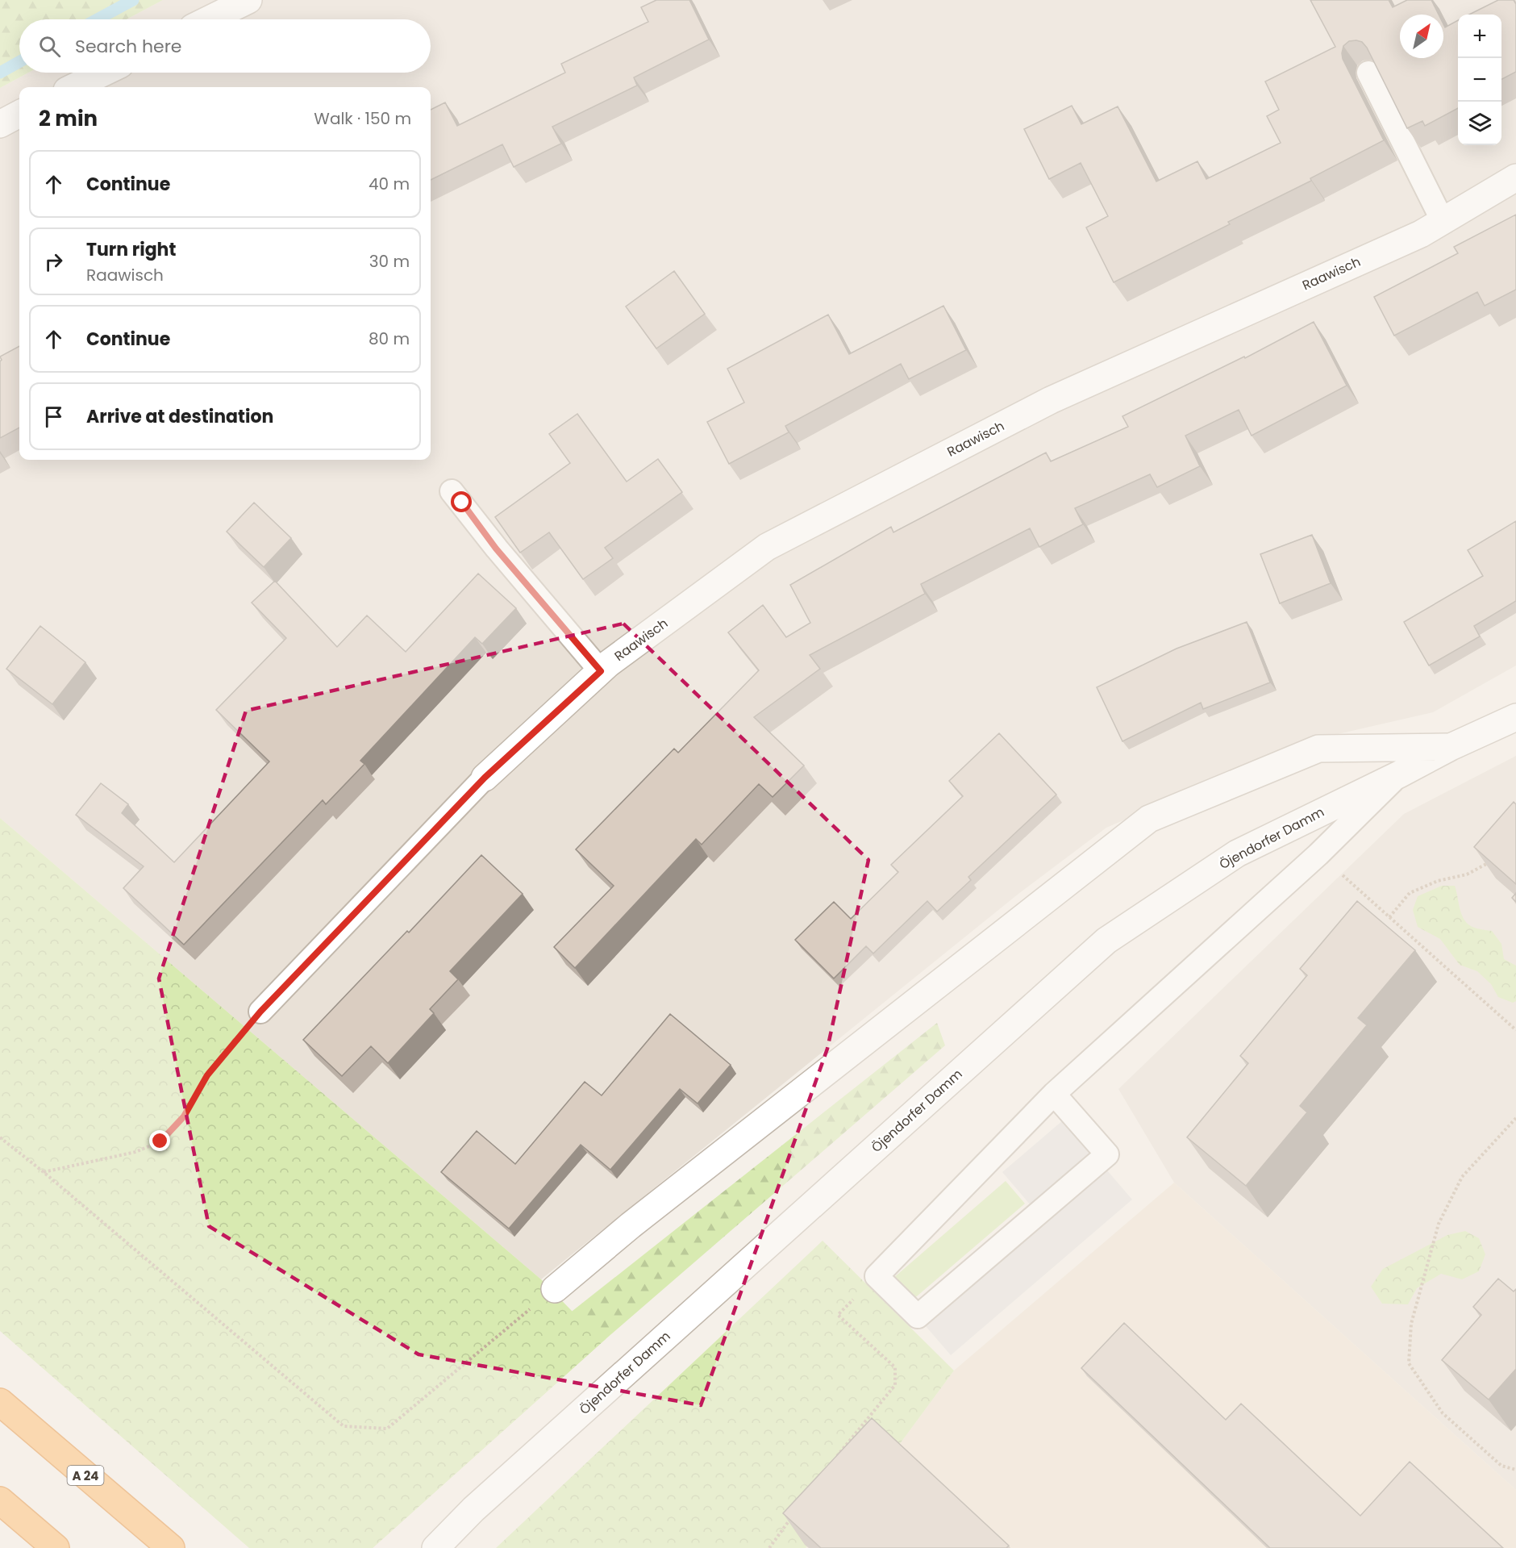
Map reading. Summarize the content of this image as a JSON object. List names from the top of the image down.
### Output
{
  "streets": {
    "highway": ["A 24"],
    "street": ["Raawisch", "Öjendorfer Damm"]
  },
  "north": "top right",
  "page": {
    "map_buttons": ["+", "−"],
    "search": "Search here",
    "heading": ["2 min", "Walk · 150 m"],
    "list": [
      ["Continue", "40 m"],
      ["Turn right", "Raawisch", "30 m"],
      ["Continue", "80 m"],
      "Arrive at destination"
    ]
  }
}
